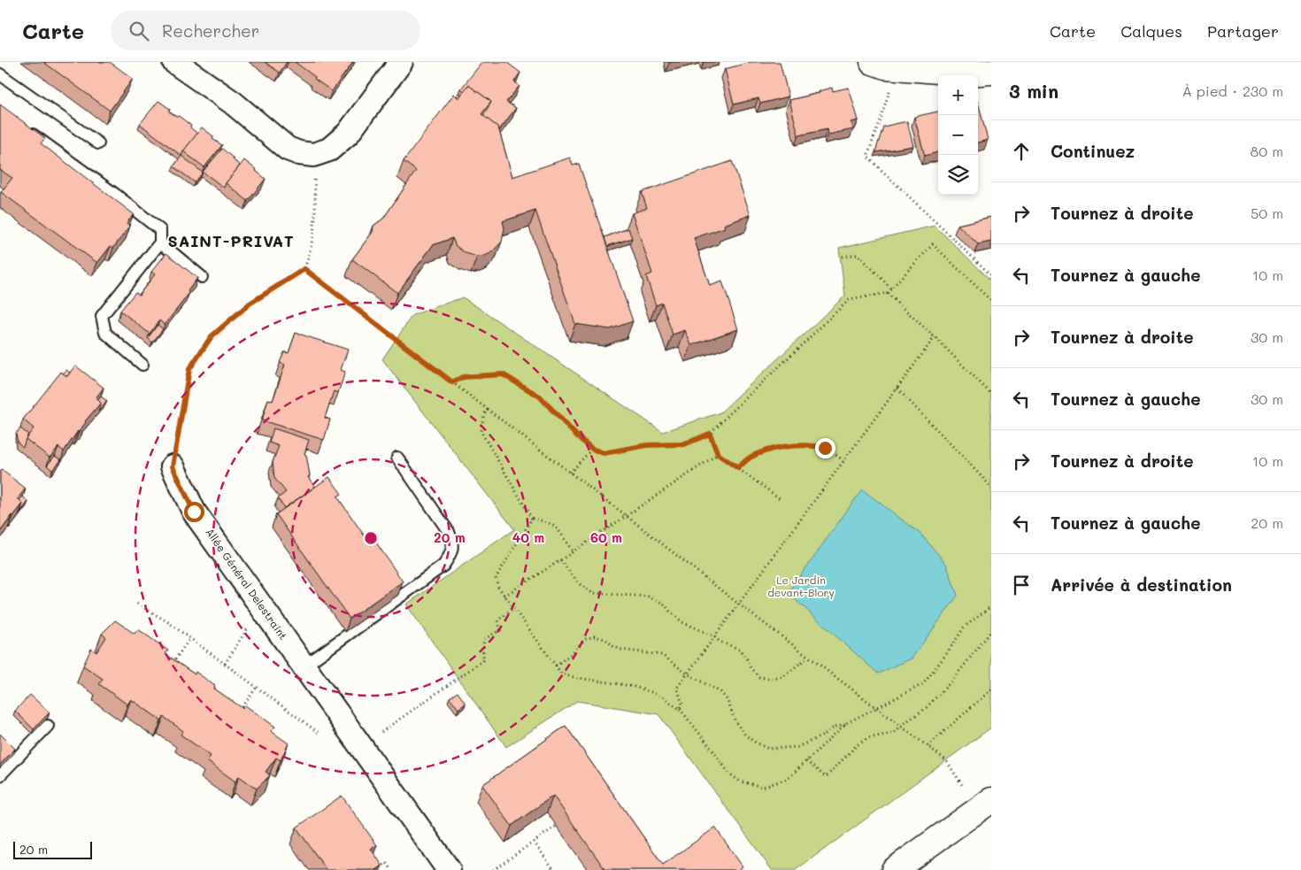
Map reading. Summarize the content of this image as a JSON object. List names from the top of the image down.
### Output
{
  "streets": {
    "street": ["Allée Général Delestraint"]
  },
  "districts": ["SAINT-PRIVAT"],
  "parks": ["Le Jardin devant-Blory"],
  "scale_bar": "20 m",
  "page": {
    "header": "Carte",
    "search": "Rechercher",
    "nav": ["Carte", "Calques", "Partager"],
    "heading": ["3 min", "À pied · 230 m"],
    "map_buttons": ["+", "−"],
    "list": [
      ["Continuez", "80 m"],
      ["Tournez à droite", "50 m"],
      ["Tournez à gauche", "10 m"],
      ["Tournez à droite", "30 m"],
      ["Tournez à gauche", "30 m"],
      ["Tournez à droite", "10 m"],
      ["Tournez à gauche", "20 m"],
      "Arrivée à destination"
    ],
    "scale": "20 m"
  },
  "rings": ["20 m", "40 m", "60 m"]
}
